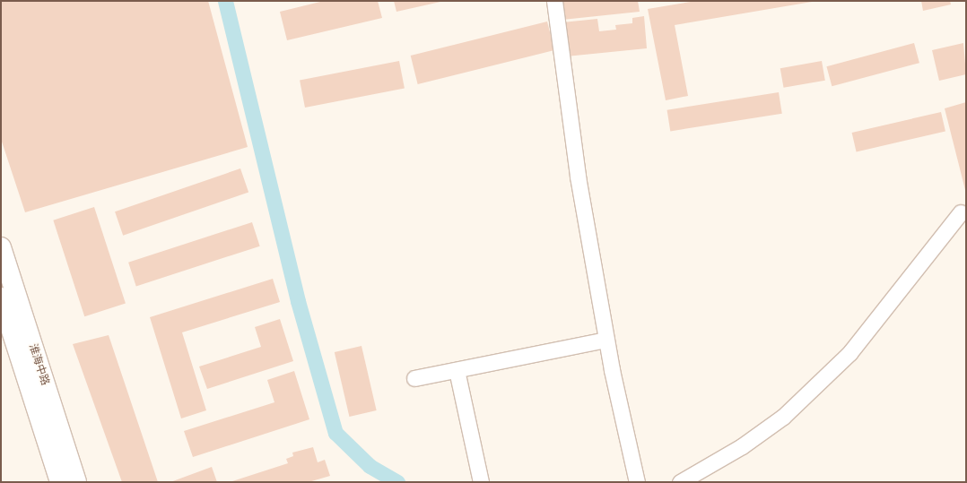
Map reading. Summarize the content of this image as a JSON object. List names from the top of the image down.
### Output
{
  "streets": {
    "main road": ["淮海中路"]
  }
}
